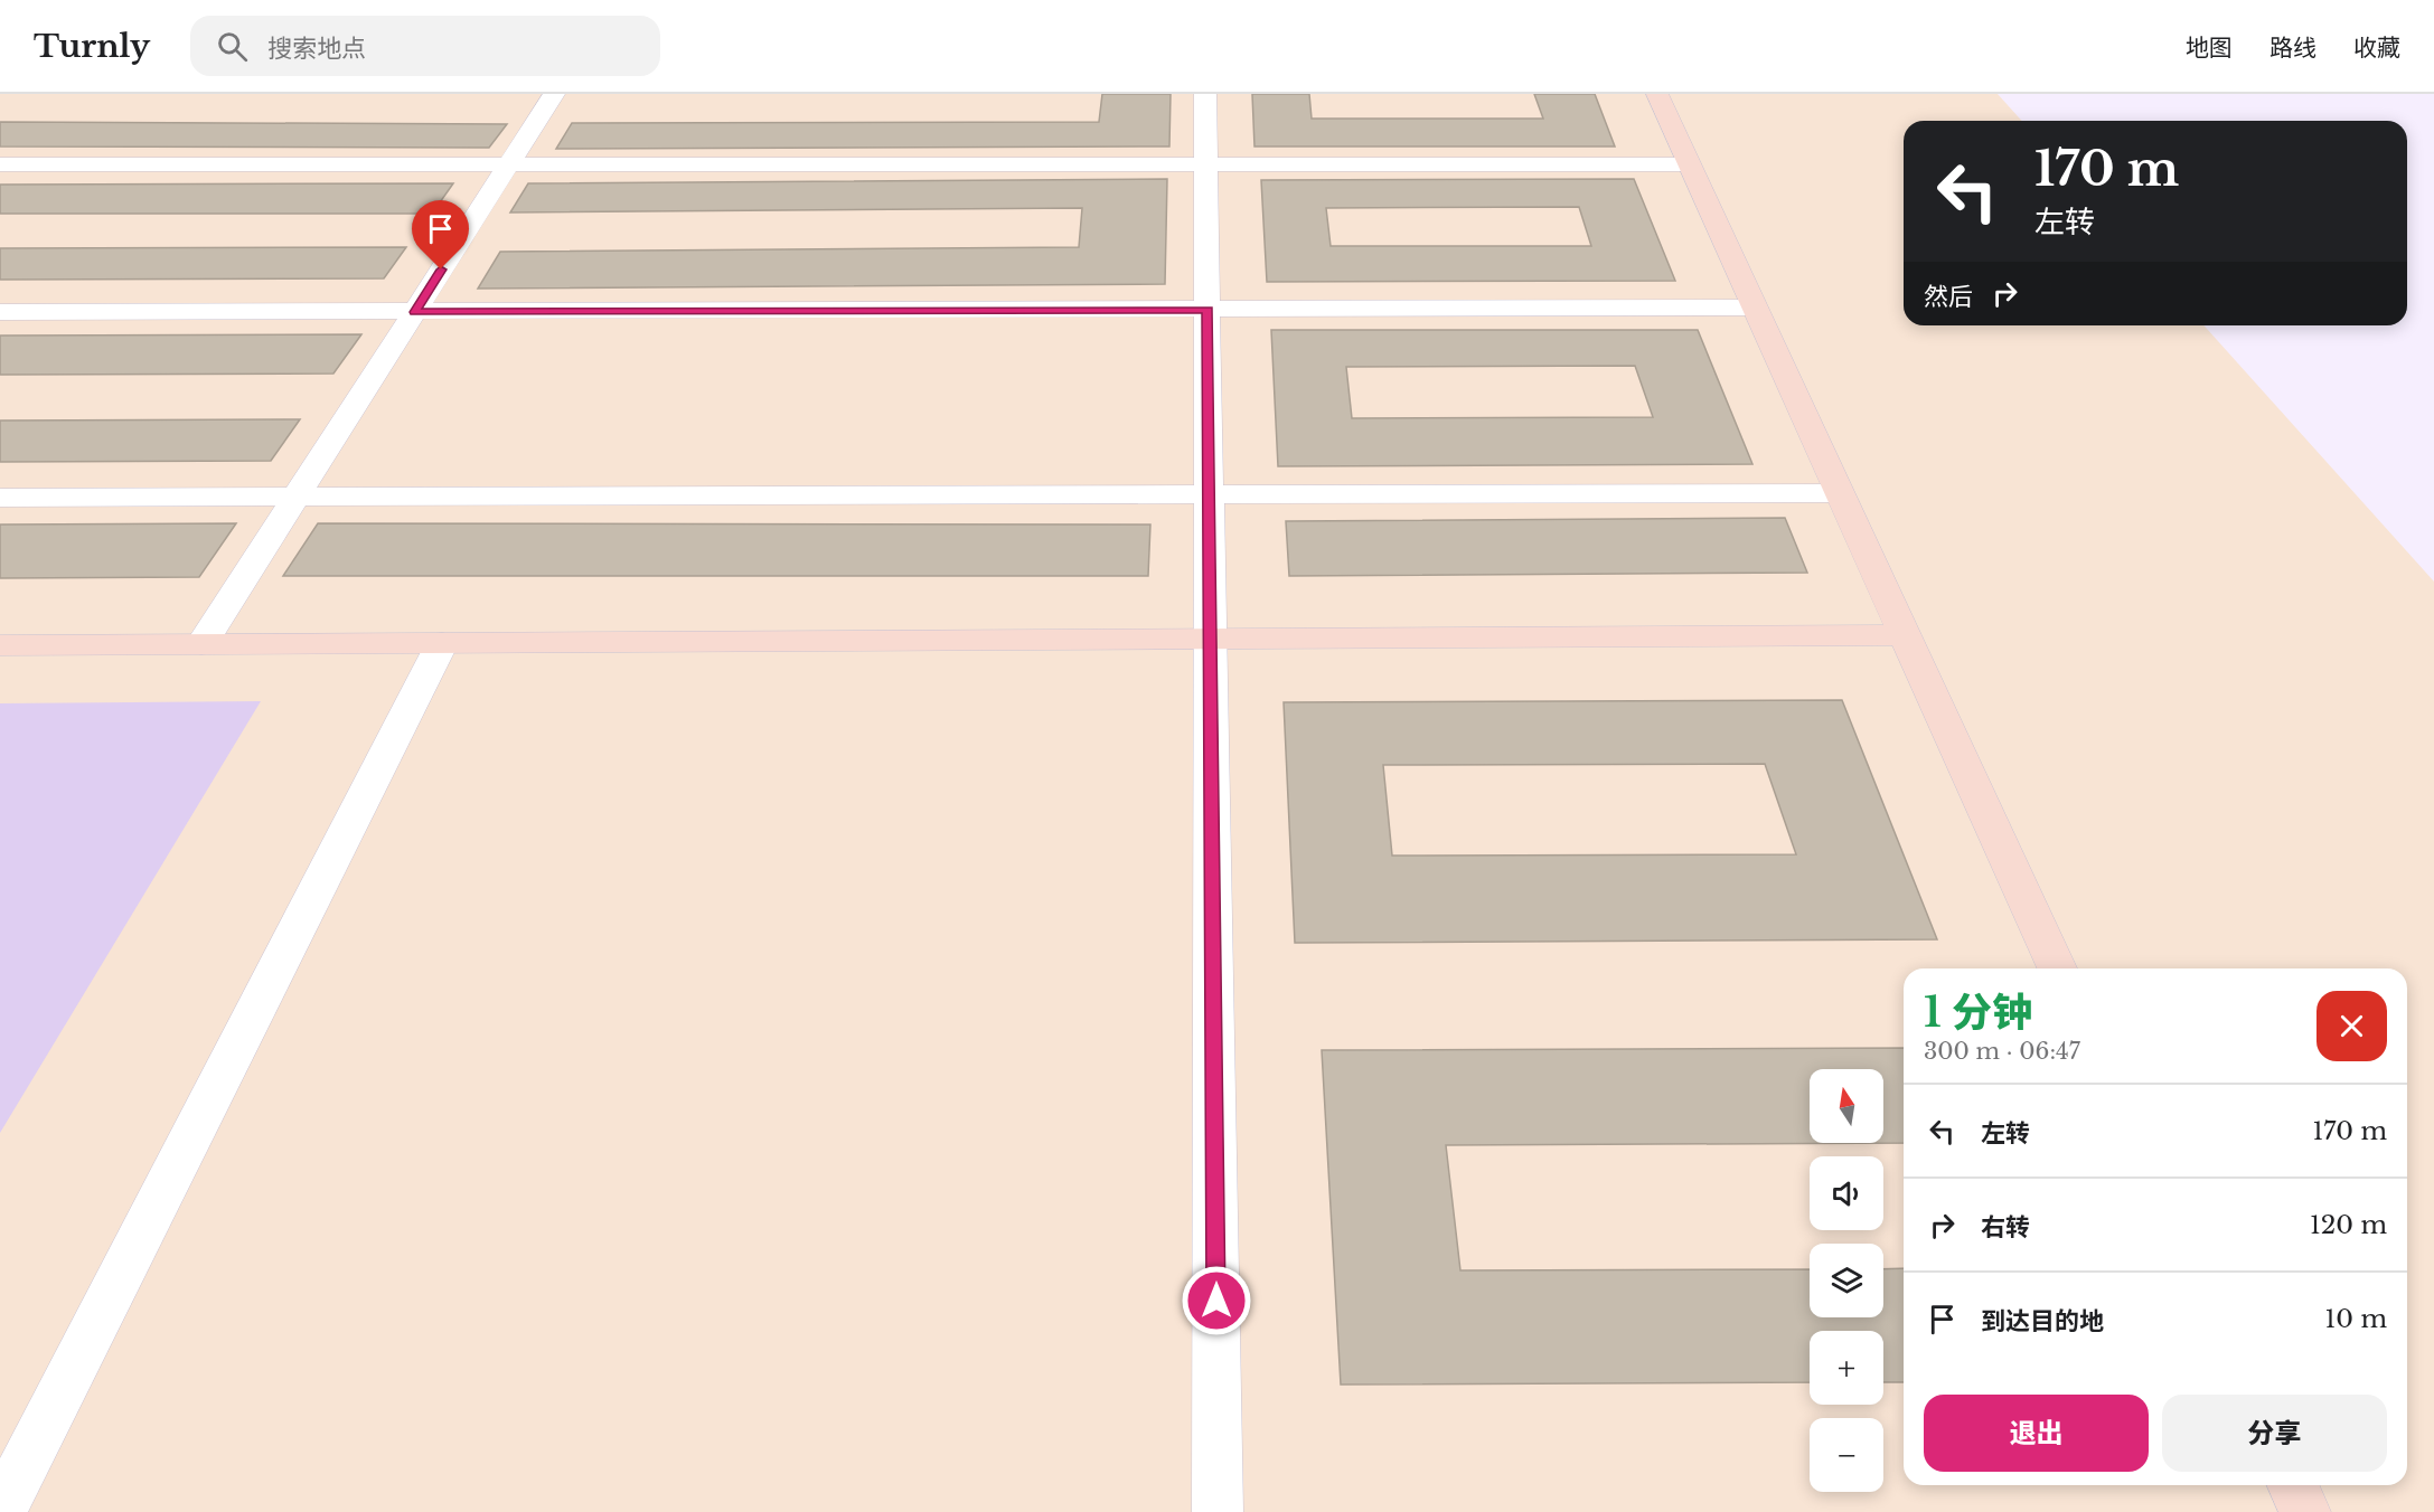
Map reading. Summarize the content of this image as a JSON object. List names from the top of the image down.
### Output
{
  "north": "top",
  "page": {
    "header": "Turnly",
    "search": "搜索地点",
    "nav": ["地图", "路线", "收藏"],
    "turn": ["170 m", "左转"],
    "then": "然后",
    "heading": ["1 分钟", "300 m · 06:47"],
    "map_buttons": ["+", "−"],
    "list": [
      {
        "name": "左转",
        "value": "170 m"
      },
      {
        "name": "右转",
        "value": "120 m"
      },
      {
        "name": "到达目的地",
        "value": "10 m"
      }
    ],
    "buttons": ["退出", "分享"]
  }
}
